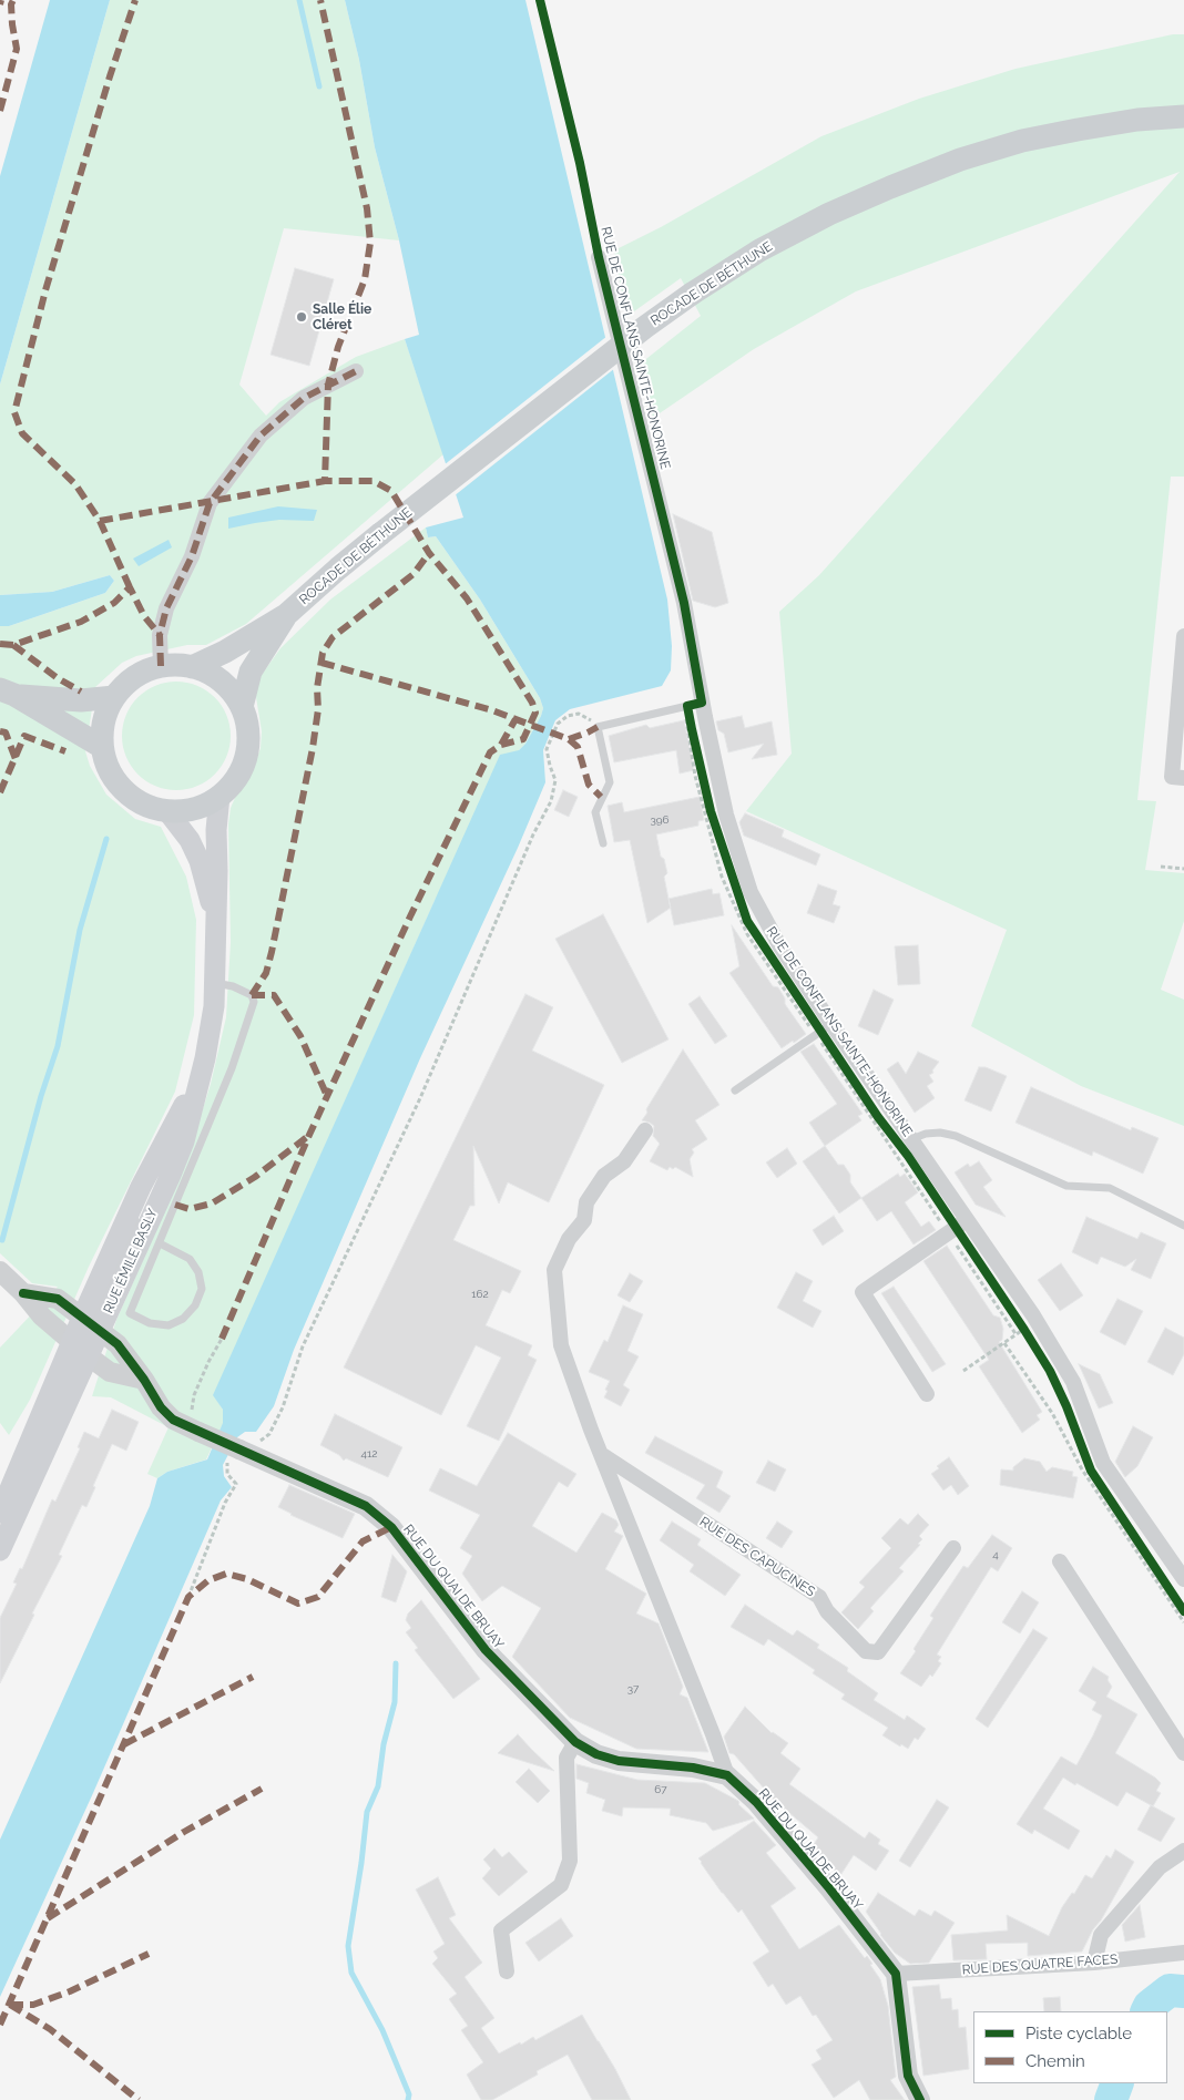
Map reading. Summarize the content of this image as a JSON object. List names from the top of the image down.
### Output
{
  "streets": {
    "main road": ["ROCADE DE BÉTHUNE", "RUE ÉMILE BASLY"],
    "street": [
      "RUE DE CONFLANS SAINTE-HONORINE",
      "RUE DES CAPUCINES",
      "RUE DU QUAI DE BRUAY",
      "RUE DES QUATRE FACES"
    ]
  },
  "crossings": [
    ["RUE ÉMILE BASLY", "RUE DU QUAI DE BRUAY"],
    ["RUE DU QUAI DE BRUAY", "RUE DES QUATRE FACES"]
  ],
  "places": ["Salle Élie Cléret"],
  "house_numbers": [
    "396",
    "162",
    "412",
    "4",
    "37",
    "67"
  ],
  "legend": ["Piste cyclable", "Chemin"]
}
